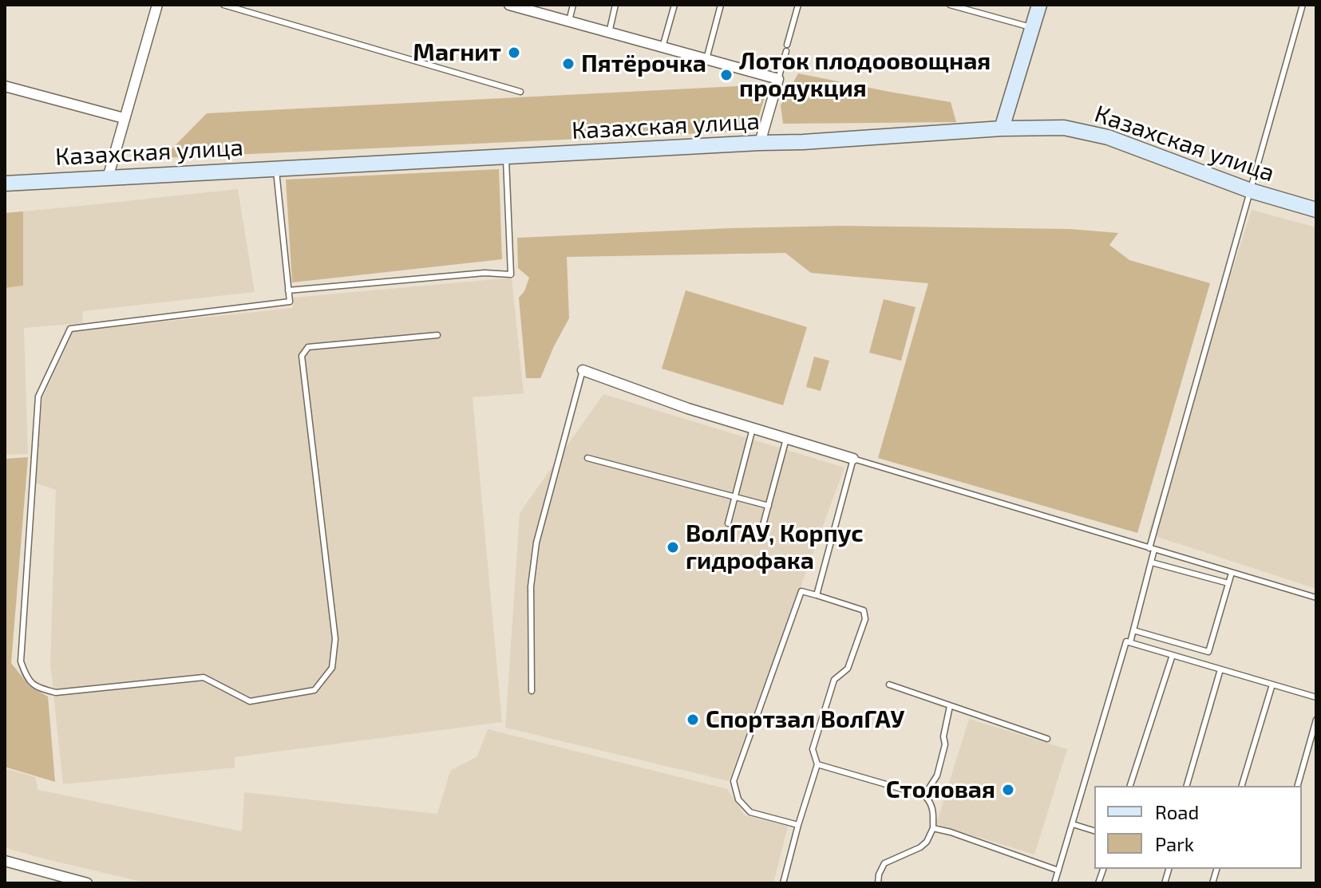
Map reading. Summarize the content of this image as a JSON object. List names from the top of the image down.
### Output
{
  "streets": {
    "main road": ["Казахская улица"]
  },
  "places": [
    "Магнит",
    "Пятёрочка",
    "Лоток плодоовощная продукция",
    "ВолГАУ, Корпус гидрофака",
    "Спортзал ВолГАУ",
    "Столовая"
  ],
  "legend": ["Road", "Park"]
}
